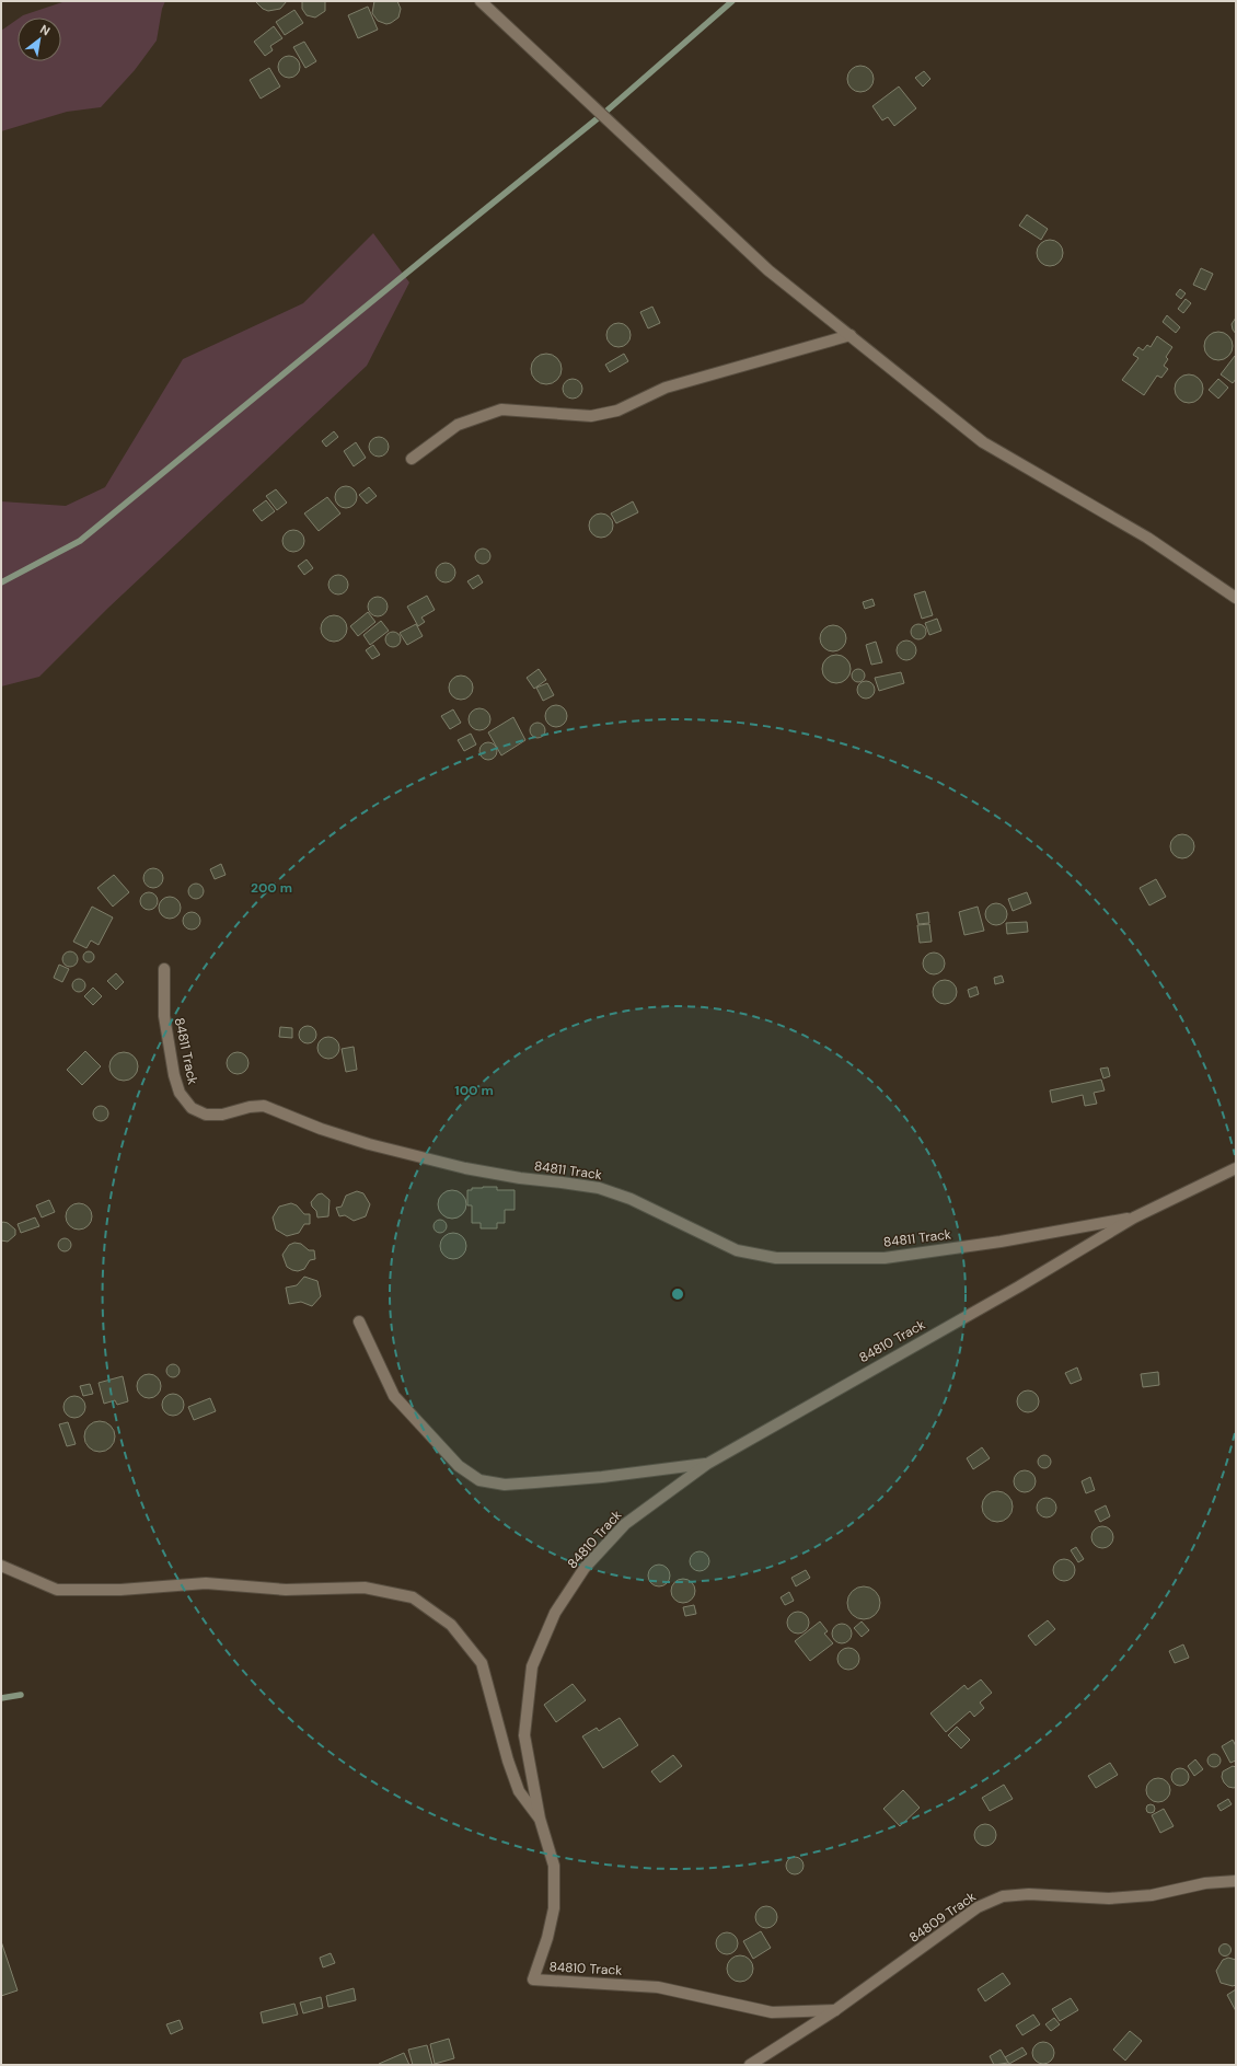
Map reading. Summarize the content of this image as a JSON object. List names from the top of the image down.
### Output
{
  "streets": {
    "street": ["84811 Track", "84810 Track", "84809 Track"]
  },
  "crossings": [
    ["84811 Track", "84810 Track"],
    ["84810 Track", "84809 Track"]
  ],
  "north": "top right",
  "rings": ["200 m", "100 m"]
}
